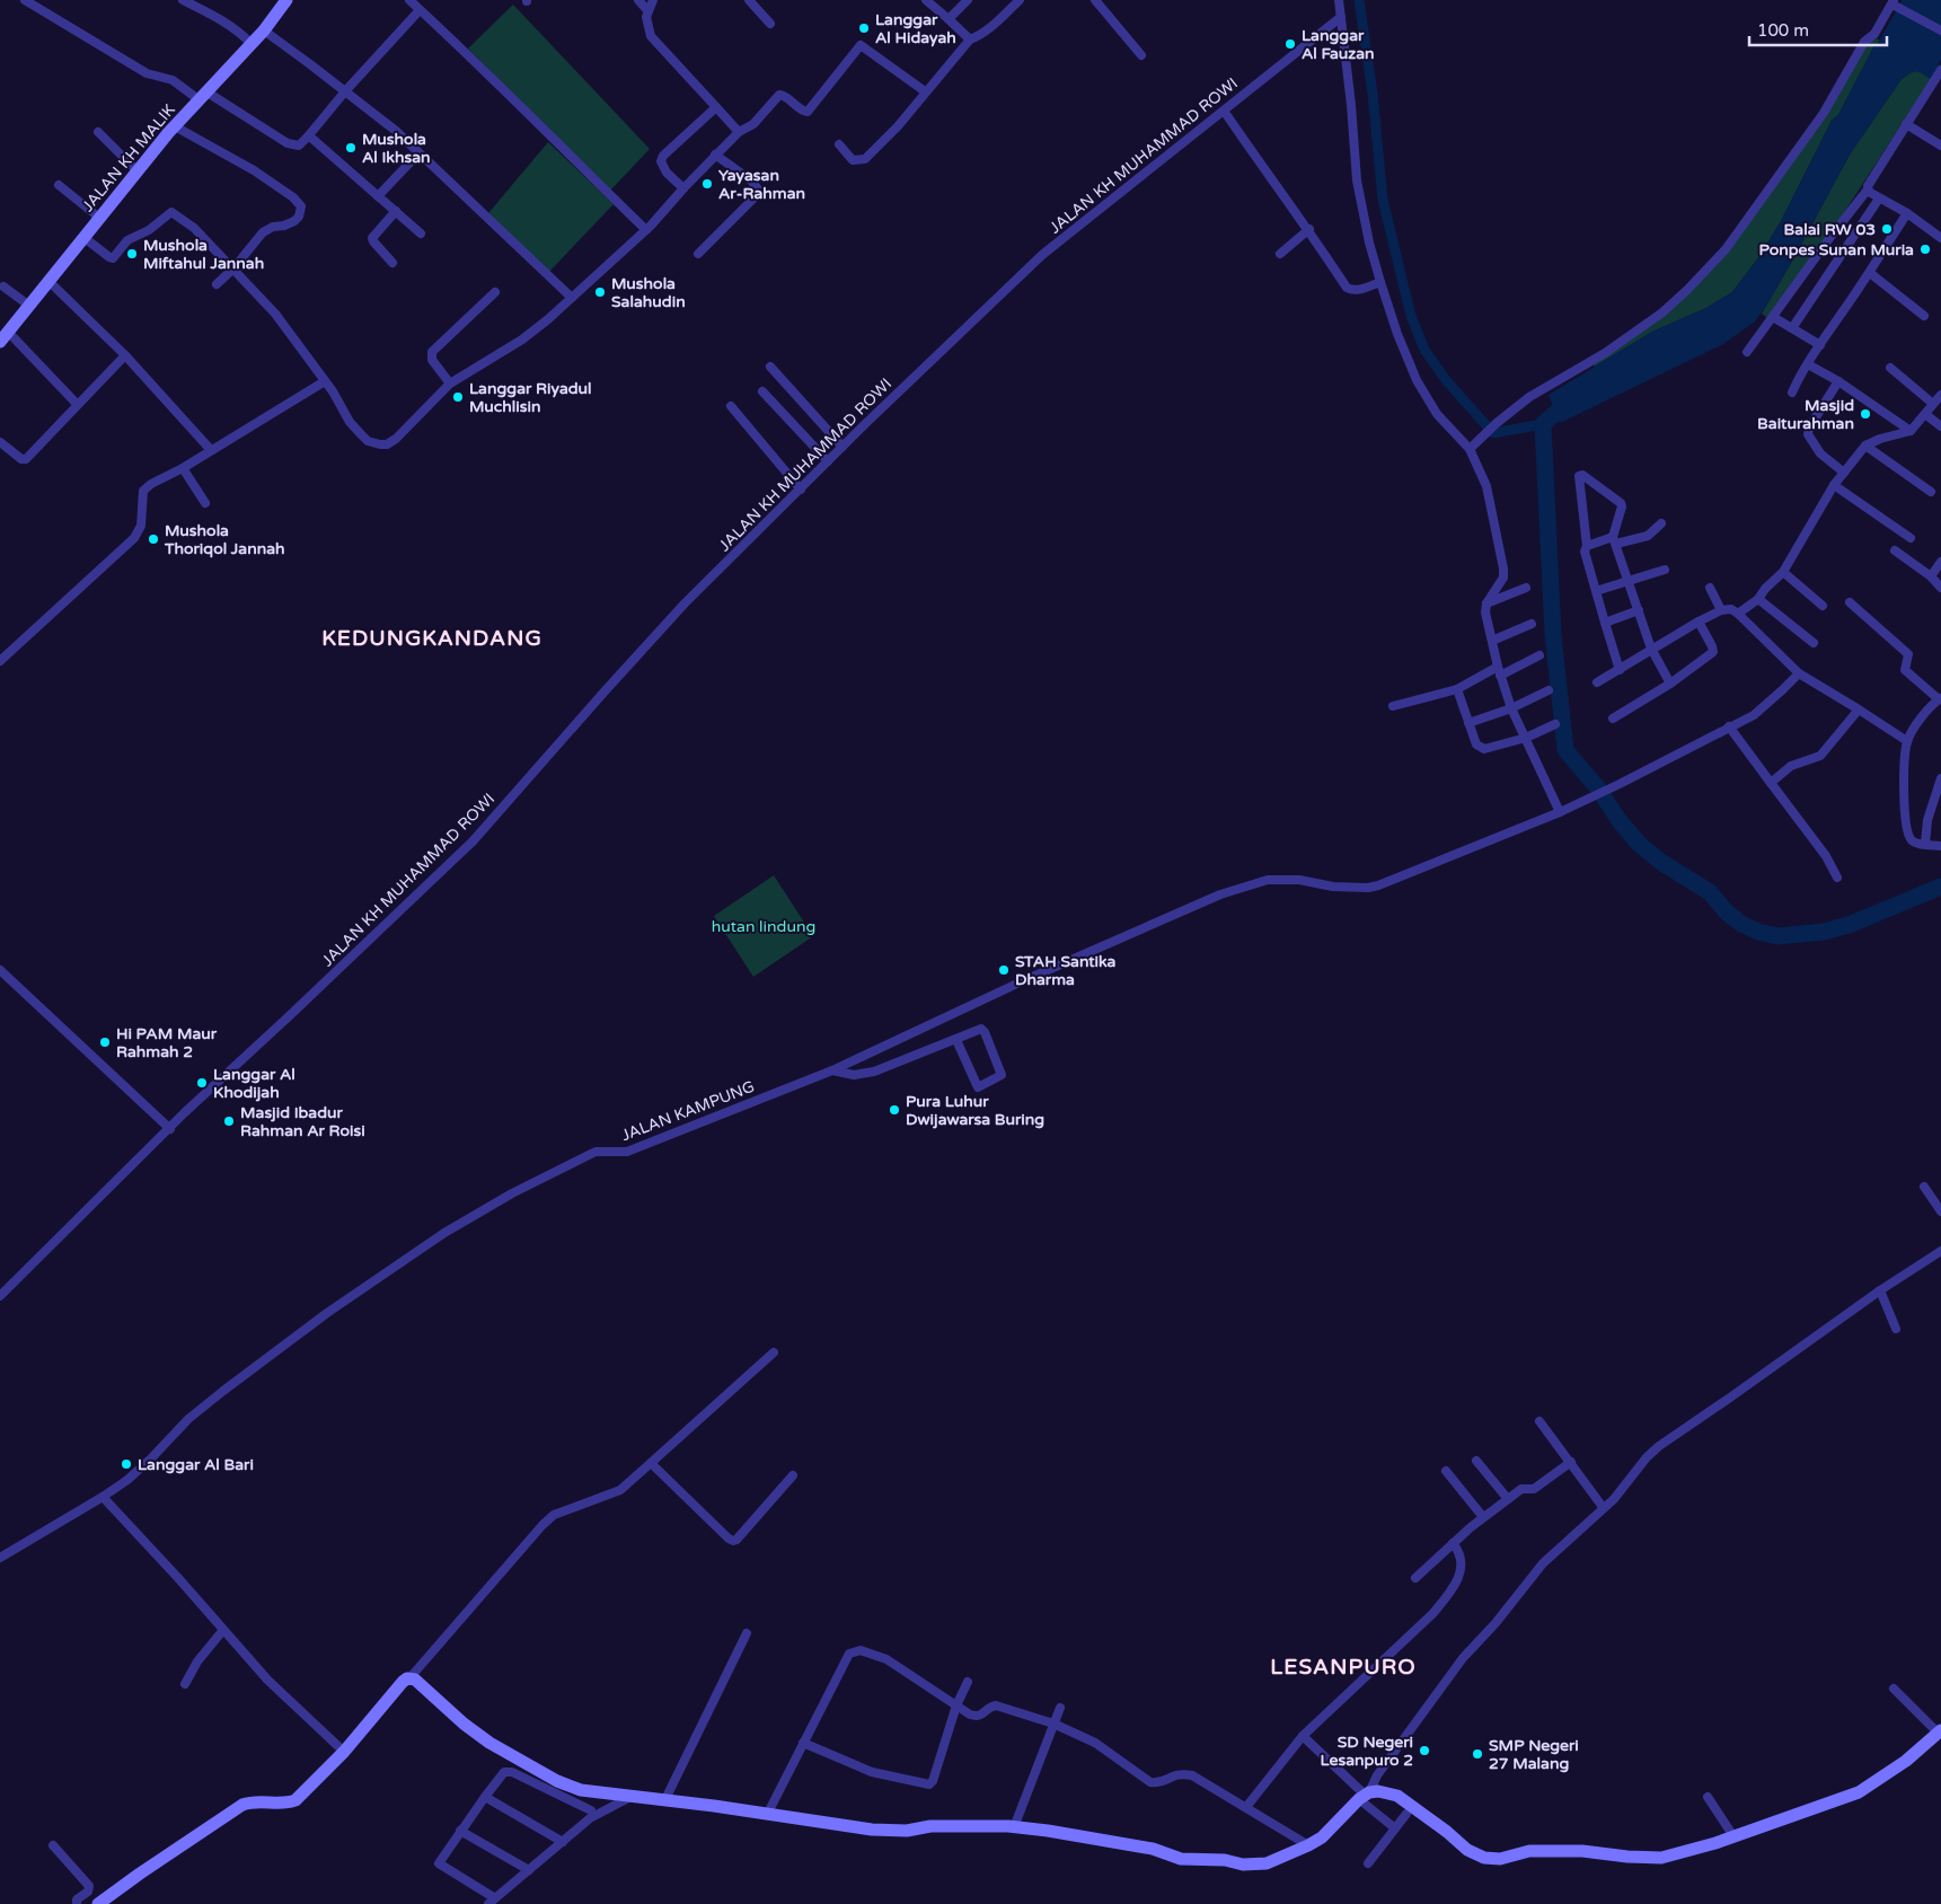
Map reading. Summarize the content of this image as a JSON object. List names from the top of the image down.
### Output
{
  "streets": {
    "street": ["JALAN KH MUHAMMAD ROWI", "JALAN KH MALIK", "JALAN KAMPUNG"]
  },
  "districts": ["KEDUNGKANDANG", "LESANPURO"],
  "parks": ["hutan lindung"],
  "places": [
    "Langgar Al Hidayah",
    "Langgar Al Fauzan",
    "Mushola Al Ikhsan",
    "Yayasan Ar-Rahman",
    "Balai RW 03",
    "Ponpes Sunan Muria",
    "Mushola Miftahul Jannah",
    "Mushola Salahudin",
    "Langgar Riyadul Muchlisin",
    "Masjid Baiturahman",
    "Mushola Thoriqol Jannah",
    "STAH Santika Dharma",
    "Hi PAM Maur Rahmah 2",
    "Langgar Al Khodijah",
    "Pura Luhur Dwijawarsa Buring",
    "Masjid Ibadur Rahman Ar Roisi",
    "Langgar Al Bari",
    "SD Negeri Lesanpuro 2",
    "SMP Negeri 27 Malang"
  ],
  "scale_bar": "100 m"
}
